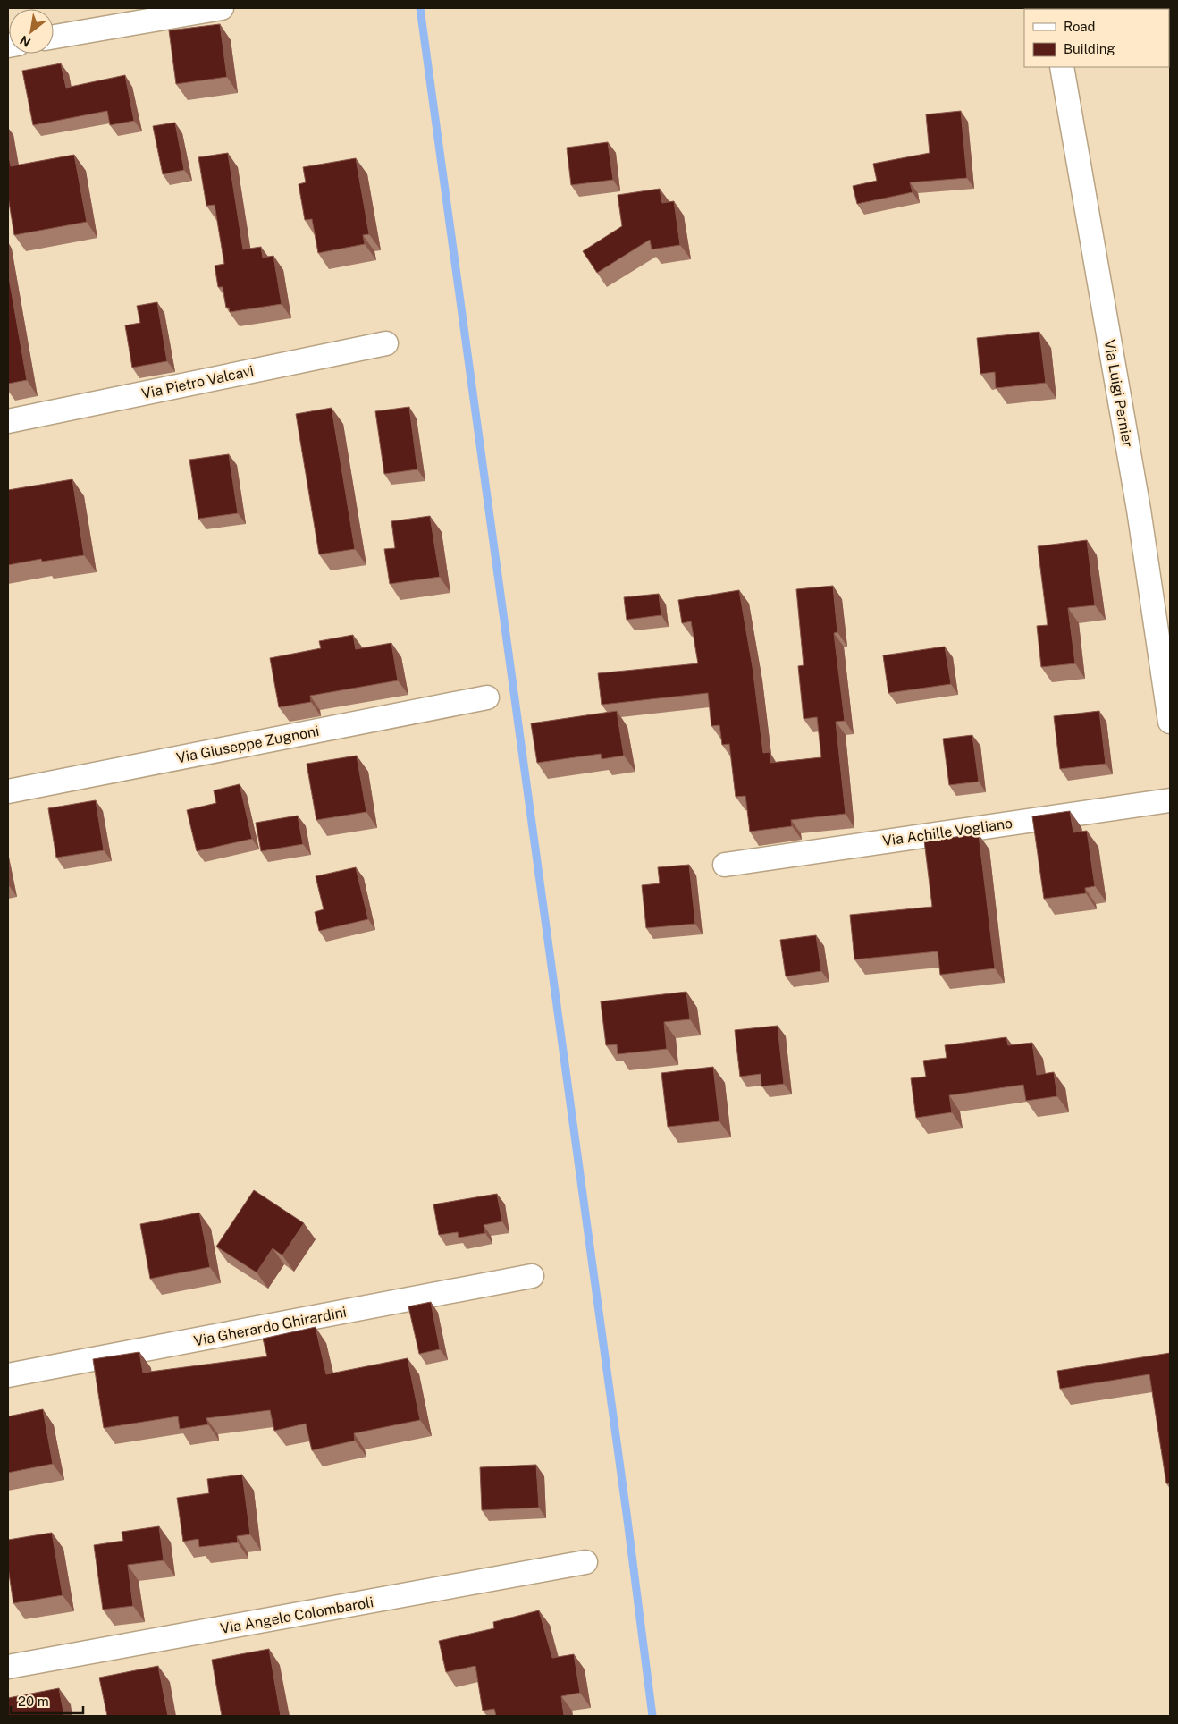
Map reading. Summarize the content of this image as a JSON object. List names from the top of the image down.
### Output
{
  "streets": {
    "street": [
      "Via Pietro Valcavi",
      "Via Luigi Pernier",
      "Via Giuseppe Zugnoni",
      "Via Achille Vogliano",
      "Via Gherardo Ghirardini",
      "Via Angelo Colombaroli"
    ]
  },
  "legend": ["Road", "Building"],
  "scale_bar": "20 m",
  "north": "bottom left"
}
